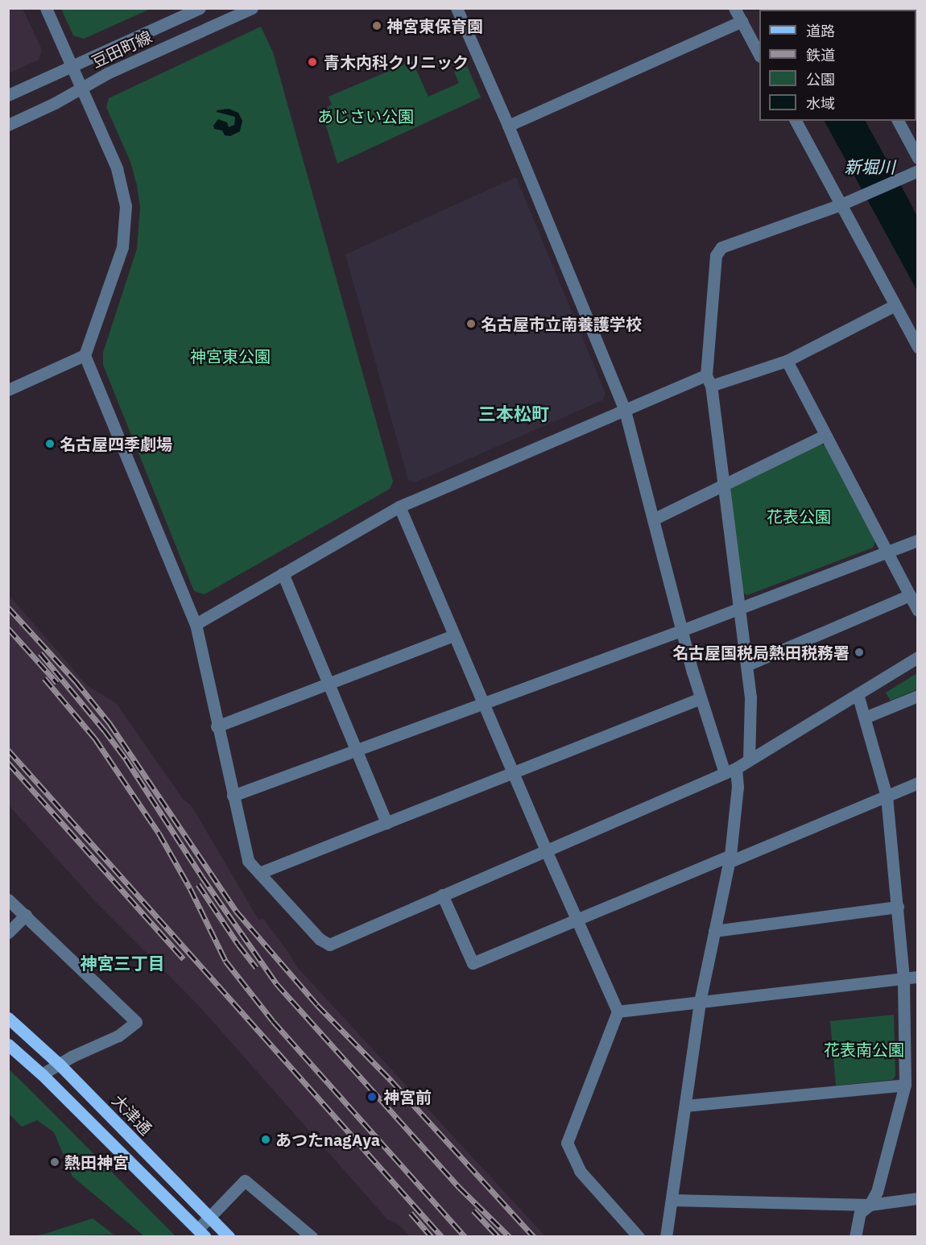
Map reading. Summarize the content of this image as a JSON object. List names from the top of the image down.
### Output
{
  "streets": {
    "main road": ["大津通"],
    "street": ["豆田町線"]
  },
  "districts": ["三本松町", "神宮三丁目"],
  "water": ["新堀川"],
  "parks": [
    "あじさい公園",
    "神宮東公園",
    "花表公園",
    "花表南公園"
  ],
  "places": [
    "神宮東保育園",
    "青木内科クリニック",
    "名古屋市立南養護学校",
    "名古屋四季劇場",
    "名古屋国税局熱田税務署",
    "神宮前",
    "あつたnagAya",
    "熱田神宮"
  ],
  "legend": [
    "道路",
    "鉄道",
    "公園",
    "水域"
  ]
}
